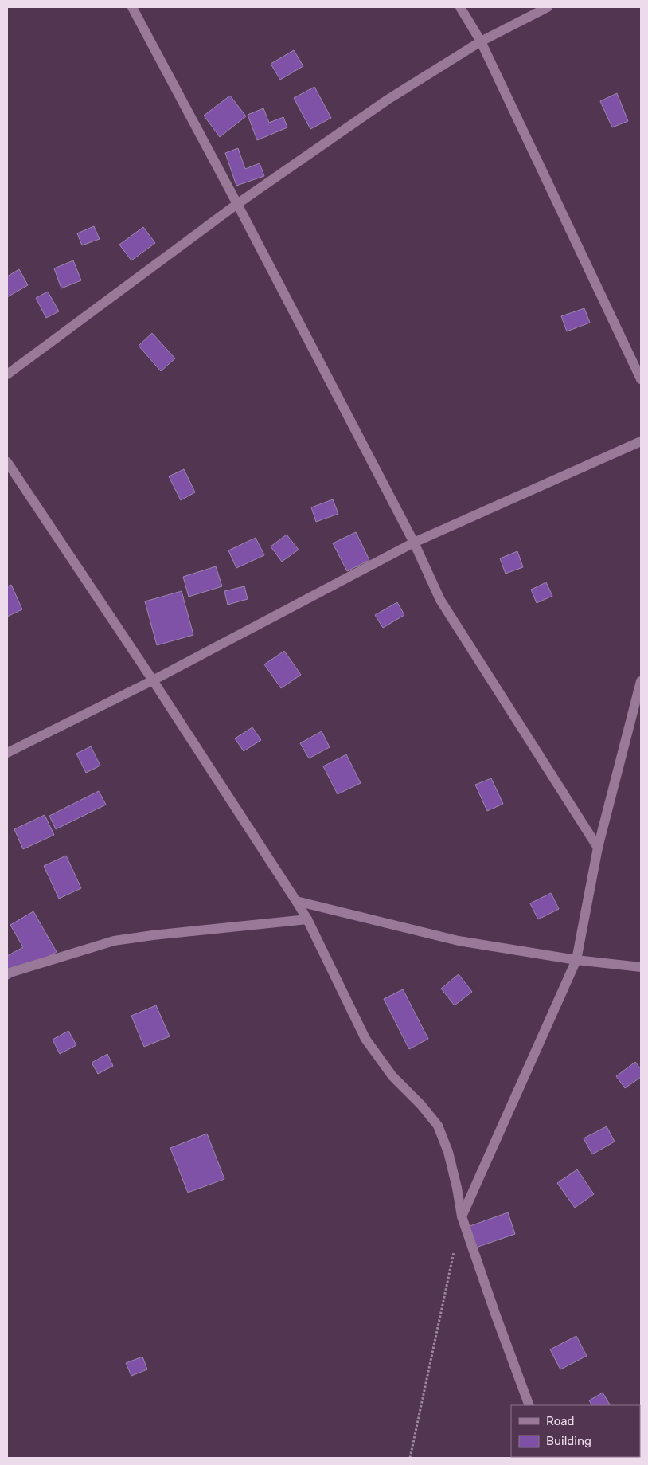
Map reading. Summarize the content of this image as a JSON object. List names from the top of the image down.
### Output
{
  "legend": ["Road", "Building"]
}
